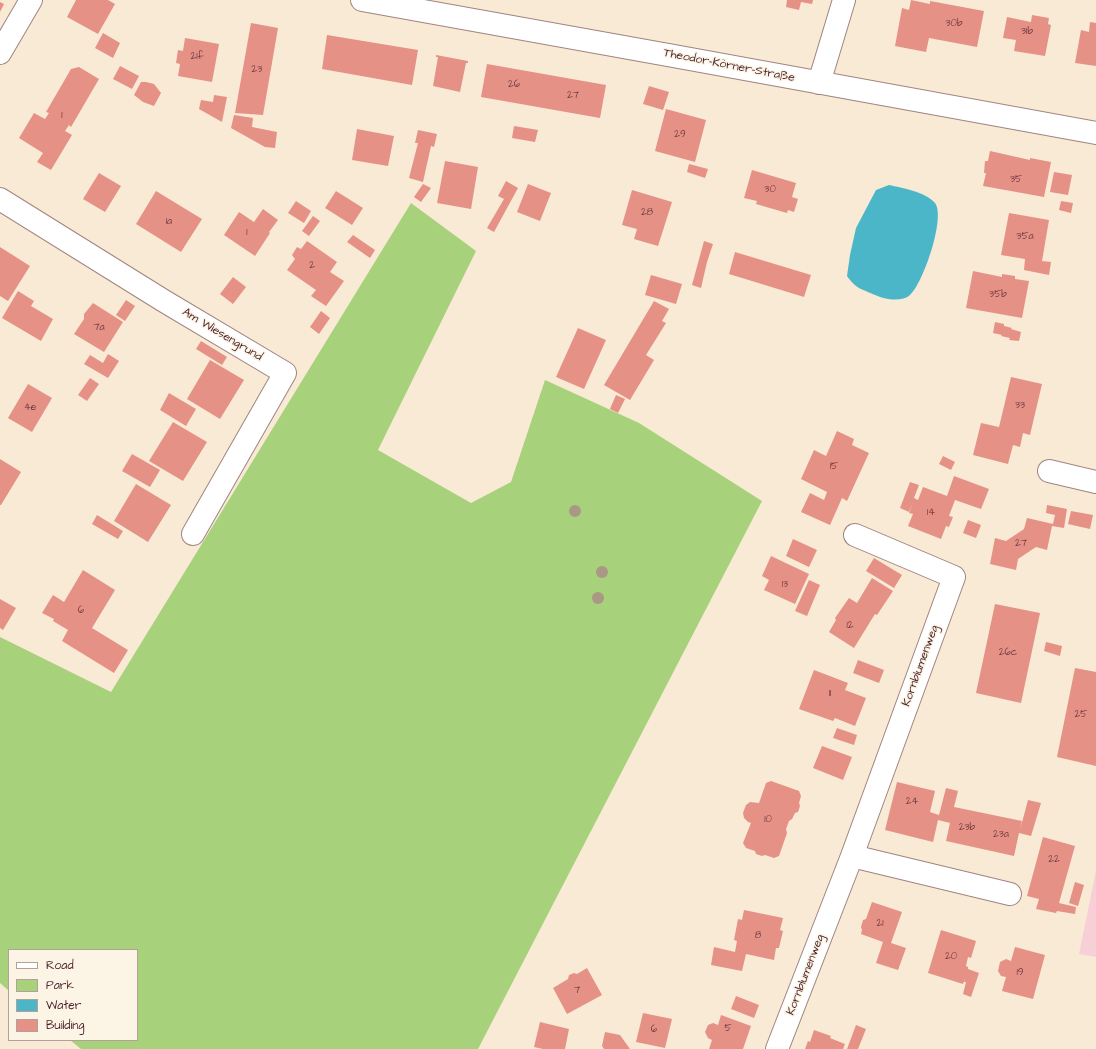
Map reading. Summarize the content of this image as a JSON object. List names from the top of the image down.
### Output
{
  "streets": {
    "street": ["Theodor-Körner-Straße", "Am Wiesengrund", "Kornblumenweg"]
  },
  "house_numbers": [
    "30b",
    "31b",
    "21f",
    "23",
    "26",
    "27",
    "1",
    "29",
    "35",
    "30",
    "28",
    "1a",
    "1",
    "35a",
    "2",
    "35b",
    "7a",
    "33",
    "4e",
    "15",
    "14",
    "27",
    "13",
    "6",
    "12",
    "26c",
    "11",
    "25",
    "24",
    "10",
    "23b",
    "23a",
    "22",
    "21",
    "8",
    "20",
    "19",
    "7",
    "5",
    "6"
  ],
  "legend": [
    "Road",
    "Park",
    "Water",
    "Building"
  ]
}
